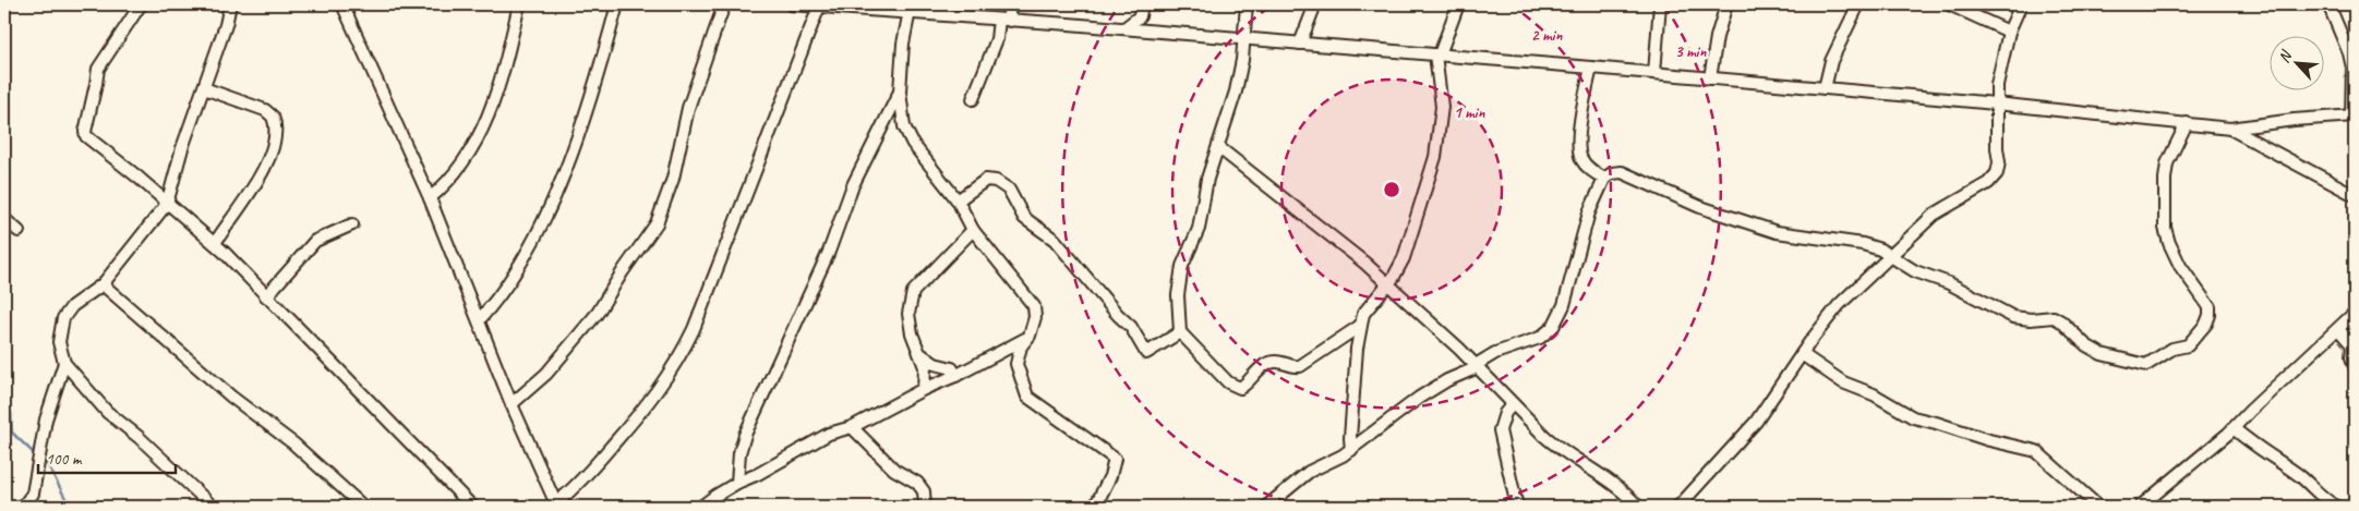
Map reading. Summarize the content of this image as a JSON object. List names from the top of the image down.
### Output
{
  "scale_bar": "100 m",
  "north": "top left",
  "rings": ["2 min", "3 min", "1 min"]
}
